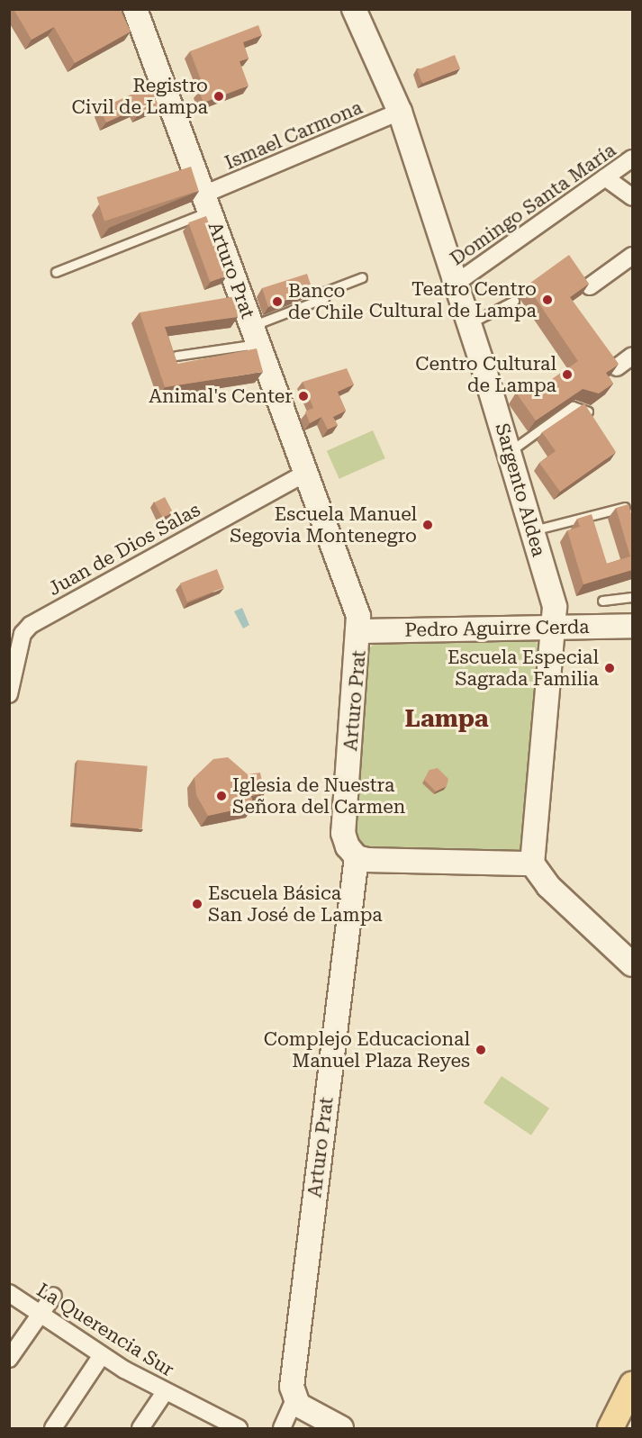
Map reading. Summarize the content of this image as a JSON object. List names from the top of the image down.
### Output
{
  "streets": {
    "main road": ["Arturo Prat", "Sargento Aldea", "Pedro Aguirre Cerda"],
    "street": [
      "Ismael Carmona",
      "Domingo Santa María",
      "Juan de Dios Salas",
      "La Querencia Sur"
    ]
  },
  "crossings": [
    ["Ismael Carmona", "Arturo Prat"],
    ["Ismael Carmona", "Sargento Aldea"],
    ["Domingo Santa María", "Sargento Aldea"],
    ["Arturo Prat", "Juan de Dios Salas"],
    ["Arturo Prat", "Pedro Aguirre Cerda"],
    ["Sargento Aldea", "Pedro Aguirre Cerda"]
  ],
  "districts": ["Lampa"],
  "places": [
    "Registro Civil de Lampa",
    "Teatro Centro Cultural de Lampa",
    "Banco de Chile",
    "Centro Cultural de Lampa",
    "Animal's Center",
    "Escuela Manuel Segovia Montenegro",
    "Escuela Especial Sagrada Familia",
    "Iglesia de Nuestra Señora del Carmen",
    "Escuela Básica San José de Lampa",
    "Complejo Educacional Manuel Plaza Reyes"
  ]
}
